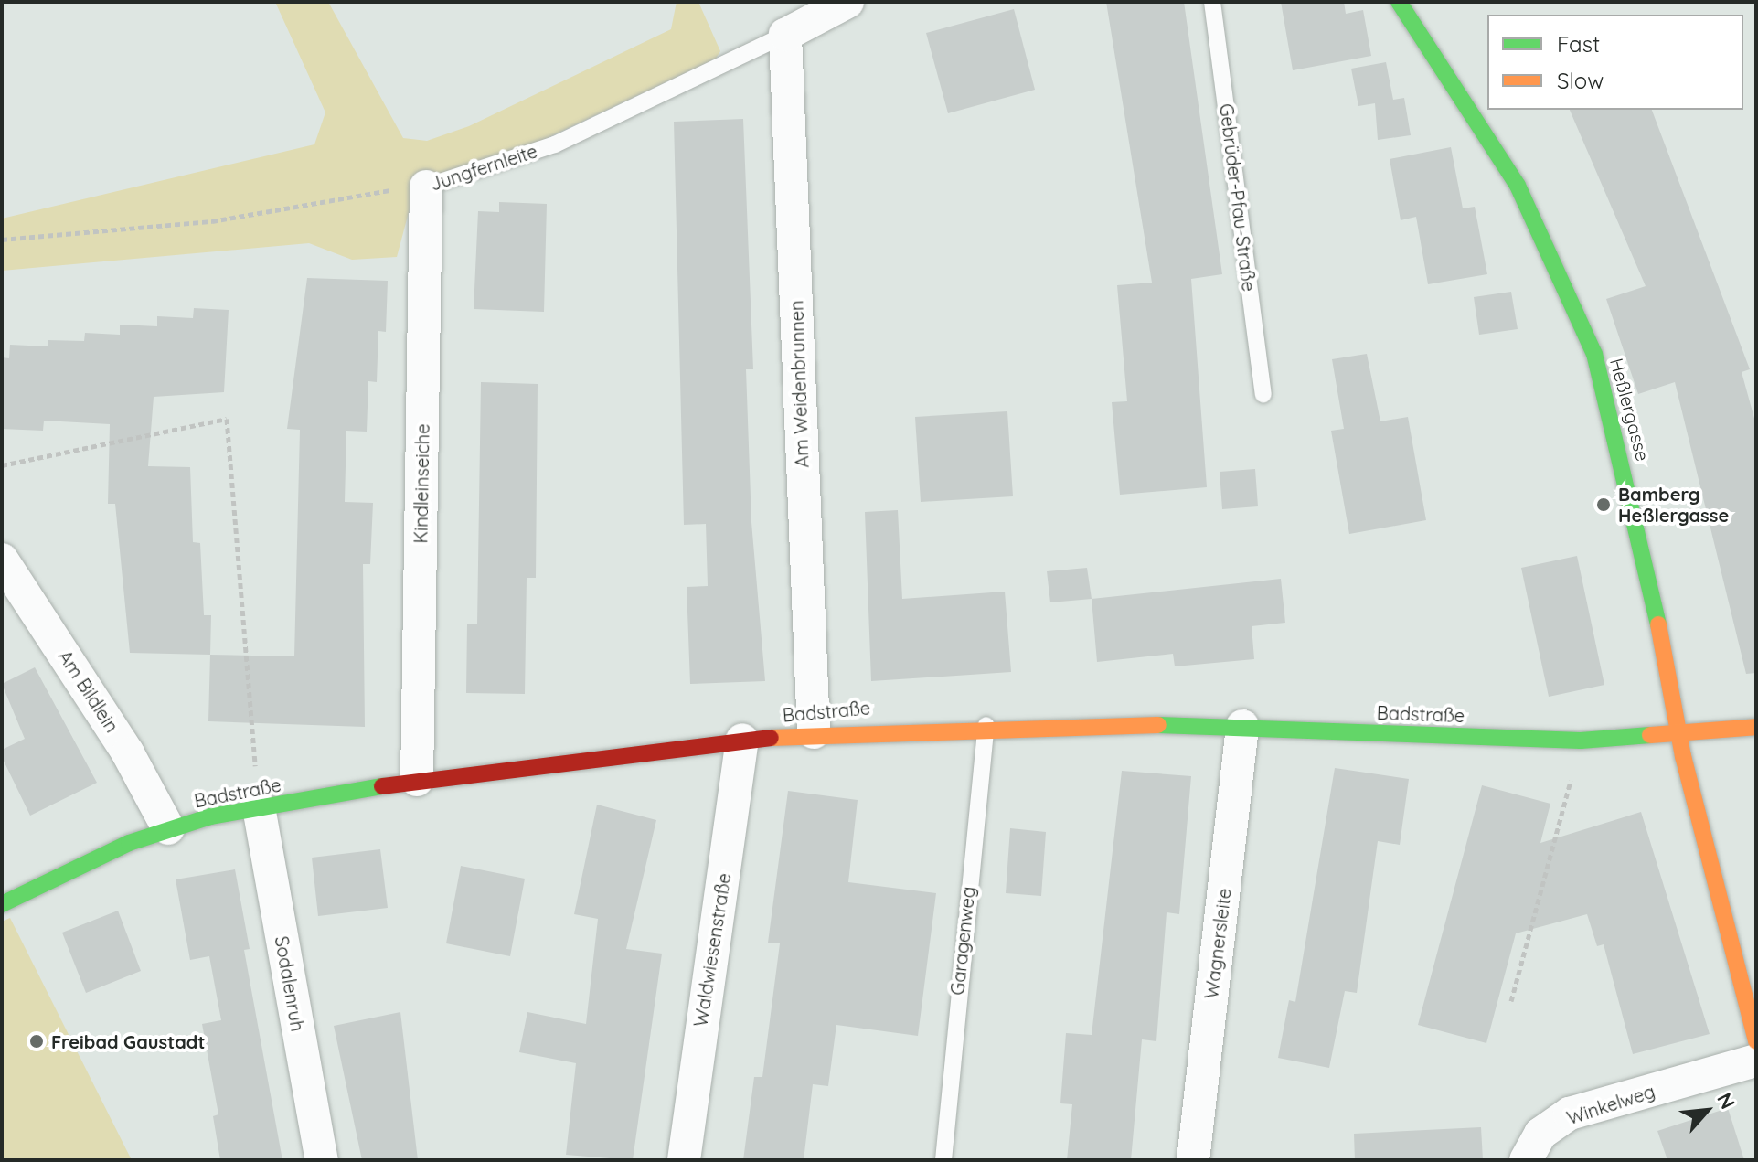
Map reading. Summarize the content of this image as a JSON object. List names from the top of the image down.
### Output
{
  "streets": {
    "street": [
      "Jungfernleite",
      "Am Weidenbrunnen",
      "Heßlergasse",
      "Kindleinseiche",
      "Am Bildlein",
      "Badstraße",
      "Wagnersleite",
      "Waldwiesenstraße",
      "Sodalenruh",
      "Winkelweg"
    ],
    "lane": ["Gebrüder-Pfau-Straße", "Garagenweg"]
  },
  "crossings": [
    ["Jungfernleite", "Am Weidenbrunnen"],
    ["Jungfernleite", "Kindleinseiche"],
    ["Am Weidenbrunnen", "Badstraße"],
    ["Heßlergasse", "Badstraße"],
    ["Kindleinseiche", "Badstraße"],
    ["Am Bildlein", "Badstraße"],
    ["Badstraße", "Garagenweg"],
    ["Badstraße", "Wagnersleite"],
    ["Badstraße", "Waldwiesenstraße"],
    ["Badstraße", "Sodalenruh"]
  ],
  "places": ["Bamberg Heßlergasse", "Freibad Gaustadt"],
  "legend": ["Fast", "Slow"],
  "north": "top right"
}
